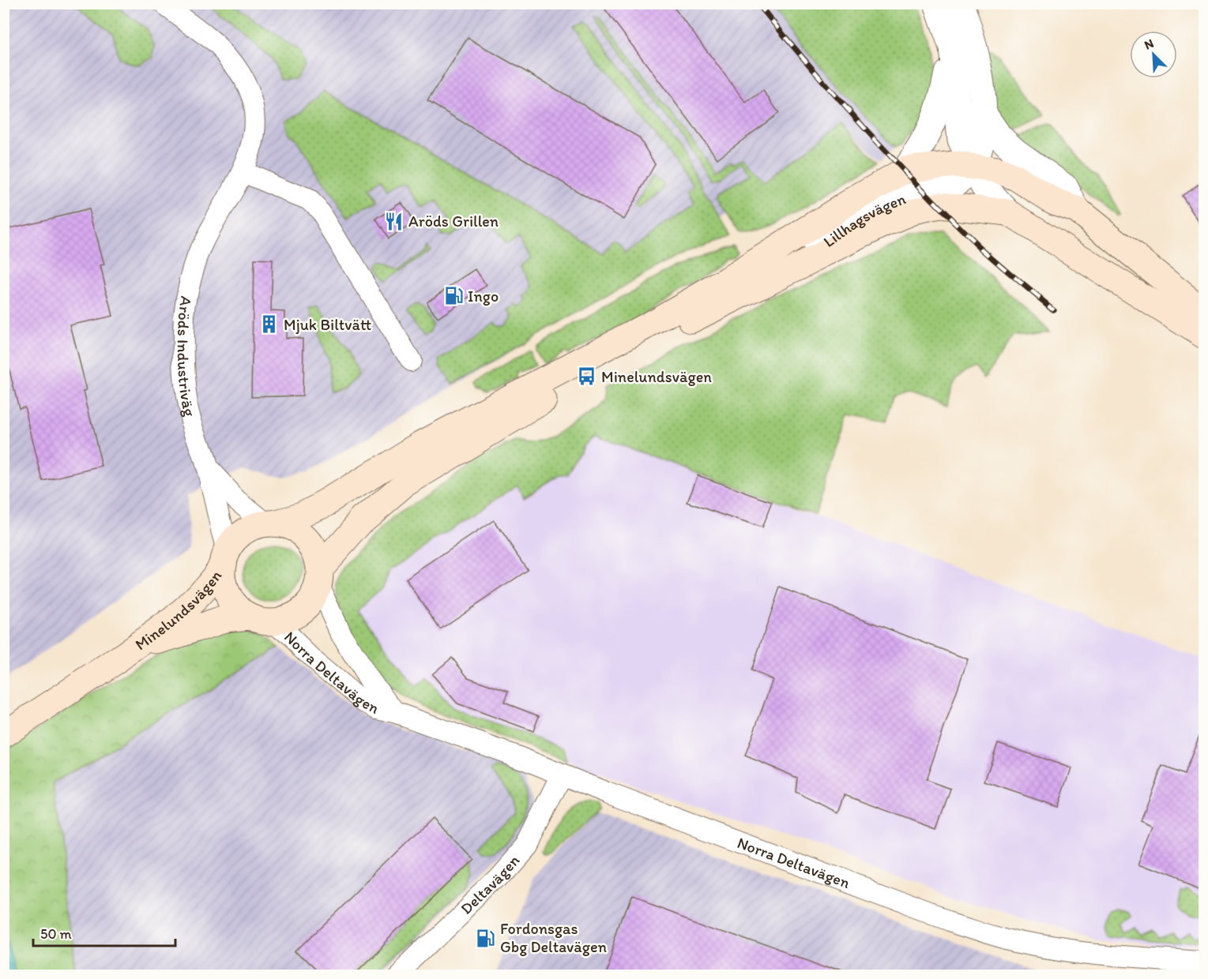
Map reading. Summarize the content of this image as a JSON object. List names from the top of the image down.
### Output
{
  "streets": {
    "main road": ["Lillhagsvägen", "Minelundsvägen"],
    "street": ["Aröds Industriväg", "Norra Deltavägen", "Deltavägen"]
  },
  "crossings": [
    ["Lillhagsvägen", "Minelundsvägen"],
    ["Aröds Industriväg", "Minelundsvägen"],
    ["Aröds Industriväg", "Norra Deltavägen"],
    ["Minelundsvägen", "Norra Deltavägen"],
    ["Norra Deltavägen", "Deltavägen"]
  ],
  "places": {
    "restaurant": ["Aröds Grillen"],
    "fuel station": ["Ingo", "Fordonsgas Gbg Deltavägen"],
    "building": ["Mjuk Biltvätt"],
    "bus stop": ["Minelundsvägen"]
  },
  "scale_bar": "50 m",
  "north": "top left"
}
